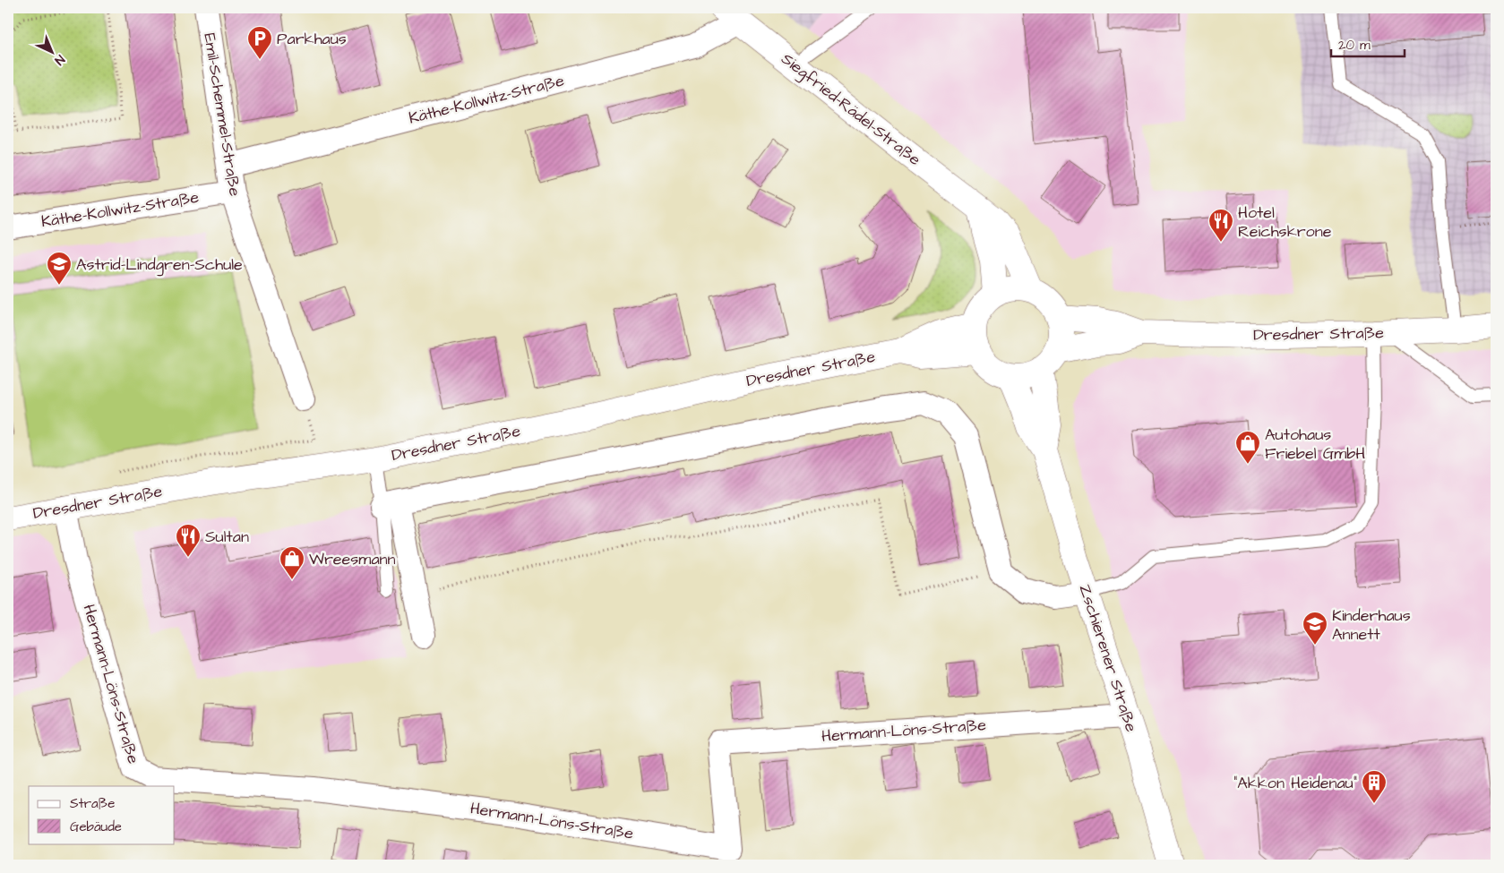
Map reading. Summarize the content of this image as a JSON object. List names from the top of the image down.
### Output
{
  "streets": {
    "street": [
      "Käthe-Kollwitz-Straße",
      "Siegfried-Rädel-Straße",
      "Emil-Schemmel-Straße",
      "Dresdner Straße",
      "Zschierener Straße",
      "Hermann-Löns-Straße"
    ]
  },
  "crossings": [
    ["Käthe-Kollwitz-Straße", "Siegfried-Rädel-Straße"],
    ["Käthe-Kollwitz-Straße", "Emil-Schemmel-Straße"],
    ["Siegfried-Rädel-Straße", "Dresdner Straße"],
    ["Siegfried-Rädel-Straße", "Zschierener Straße"],
    ["Dresdner Straße", "Zschierener Straße"],
    ["Dresdner Straße", "Hermann-Löns-Straße"],
    ["Zschierener Straße", "Hermann-Löns-Straße"]
  ],
  "places": {
    "parking": ["Parkhaus"],
    "restaurant": ["Hotel Reichskrone", "Sultan"],
    "school or university": ["Astrid-Lindgren-Schule", "Kinderhaus Annett"],
    "shop": ["Autohaus Friebel GmbH", "Wreesmann"],
    "building": ["\"Akkon Heidenau\""]
  },
  "legend": ["Straße", "Gebäude"],
  "scale_bar": "20 m",
  "north": "bottom right"
}
